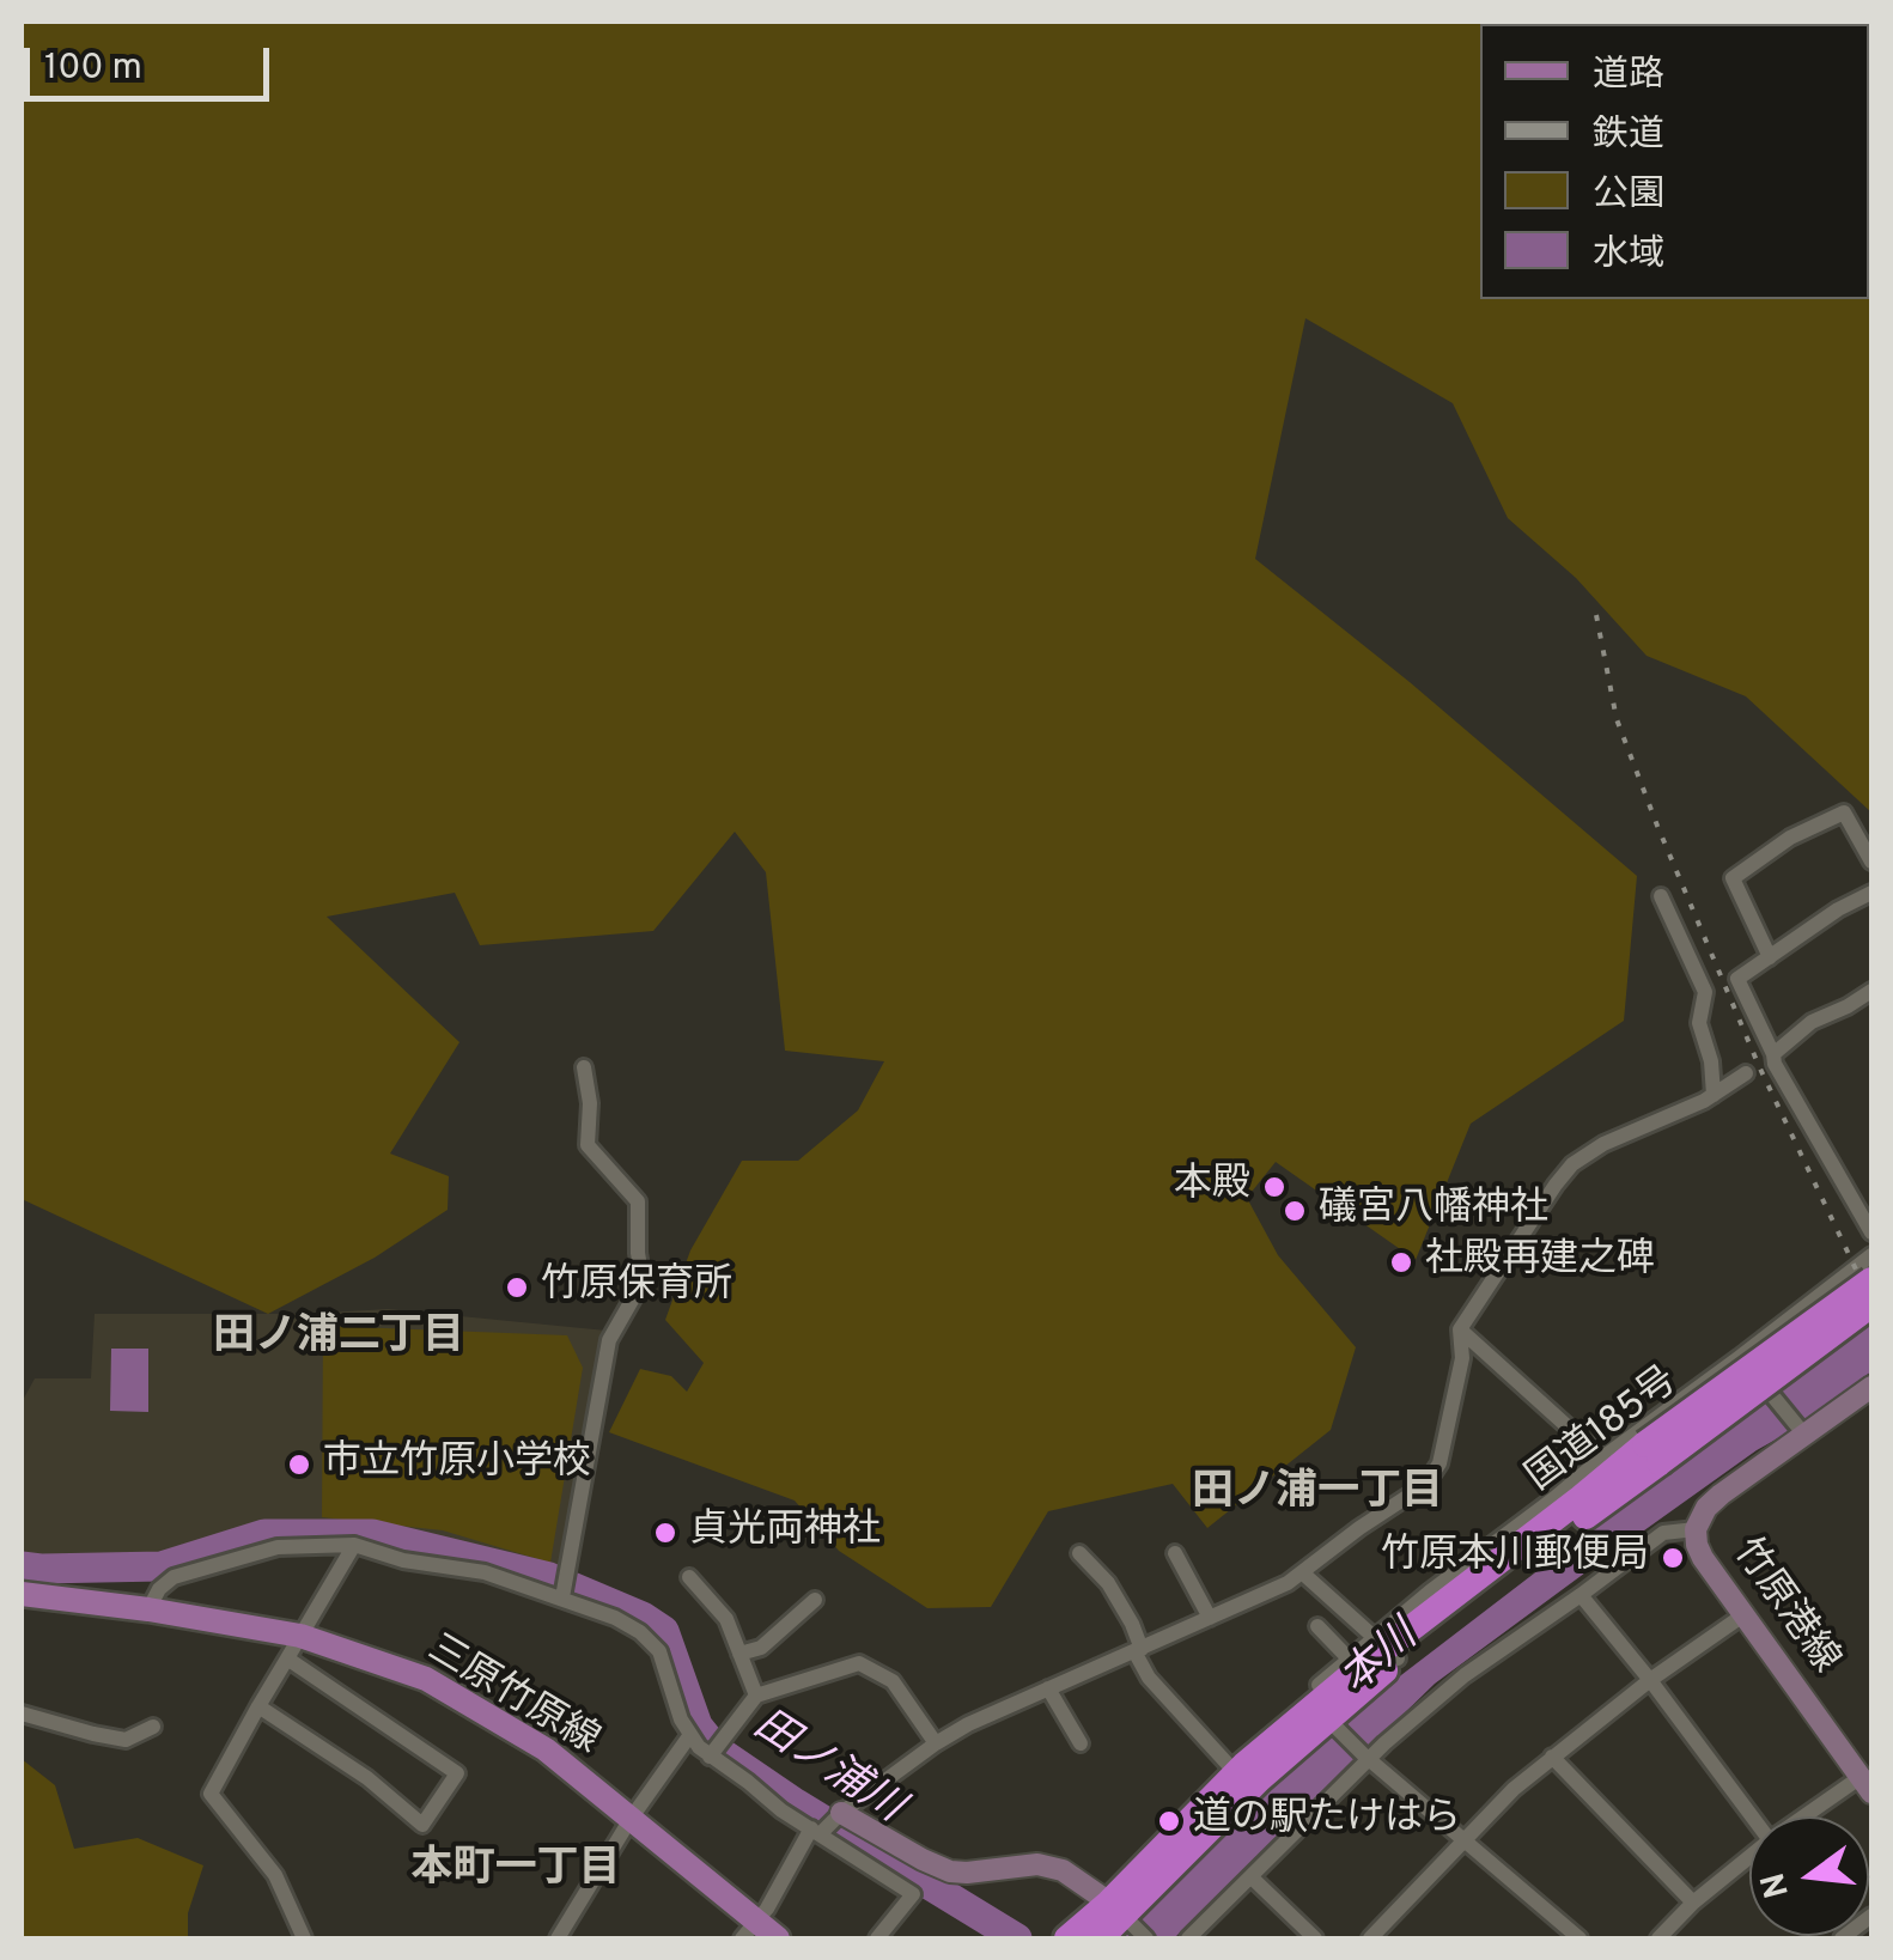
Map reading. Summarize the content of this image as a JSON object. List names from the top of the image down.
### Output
{
  "streets": {
    "highway": ["国道185号"],
    "main road": ["竹原港線", "三原竹原線"]
  },
  "districts": ["田ノ浦二丁目", "田ノ浦一丁目", "本町一丁目"],
  "water": ["本川", "田ノ浦川"],
  "places": [
    "本殿",
    "礒宮八幡神社",
    "社殿再建之碑",
    "竹原保育所",
    "市立竹原小学校",
    "貞光両神社",
    "竹原本川郵便局",
    "道の駅たけはら"
  ],
  "legend": [
    "道路",
    "鉄道",
    "公園",
    "水域"
  ],
  "scale_bar": "100 m",
  "north": "left"
}
